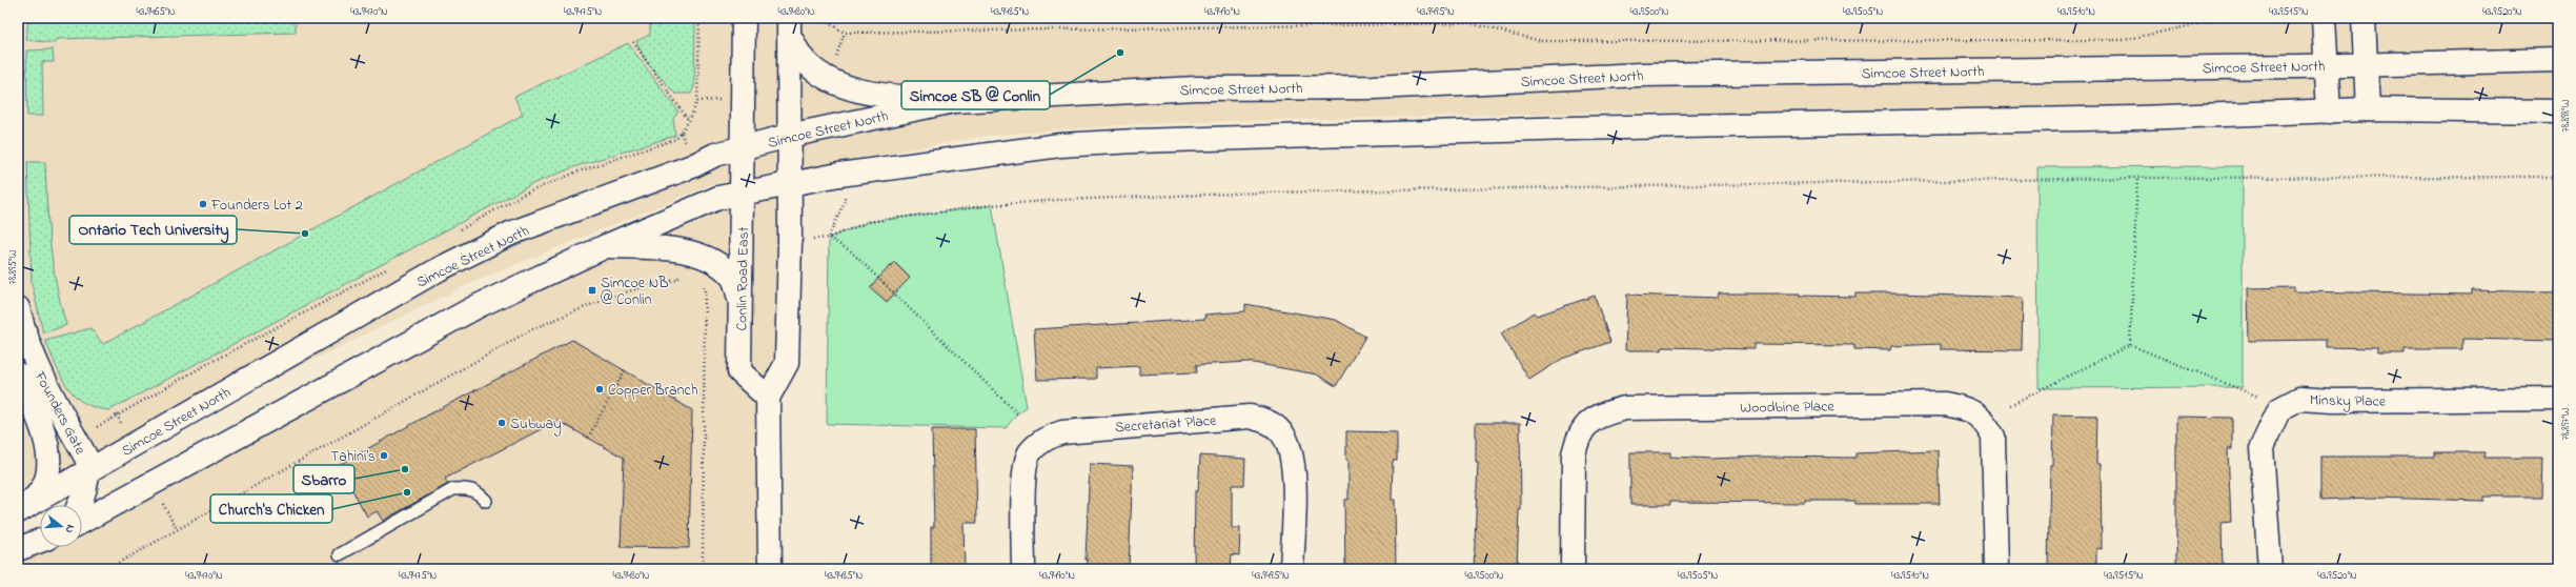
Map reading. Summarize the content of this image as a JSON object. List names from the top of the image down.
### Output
{
  "streets": {
    "main road": [
      "Simcoe Street North",
      "Conlin Road East",
      "Minsky Place",
      "Woodbine Place",
      "Founders Gate",
      "Secretariat Place"
    ]
  },
  "crossings": [
    ["Simcoe Street North", "Conlin Road East"],
    ["Simcoe Street North", "Founders Gate"]
  ],
  "places": {
    "other": [
      "Simcoe SB @ Conlin",
      "Founders Lot 2",
      "Ontario Tech University",
      "Copper Branch",
      "Subway",
      "Tahini’s",
      "Sbarro",
      "Church's Chicken"
    ],
    "transit": ["Simcoe NB @ Conlin"]
  },
  "north": "right",
  "coordinates": [
    "43.9465°N",
    "43.9470°N",
    "43.9475°N",
    "43.9480°N",
    "43.9485°N",
    "43.9490°N",
    "43.9495°N",
    "43.9500°N",
    "43.9505°N",
    "43.9510°N",
    "43.9515°N",
    "43.9520°N",
    "78.898°W",
    "78.895°W",
    "78.897°W"
  ]
}
